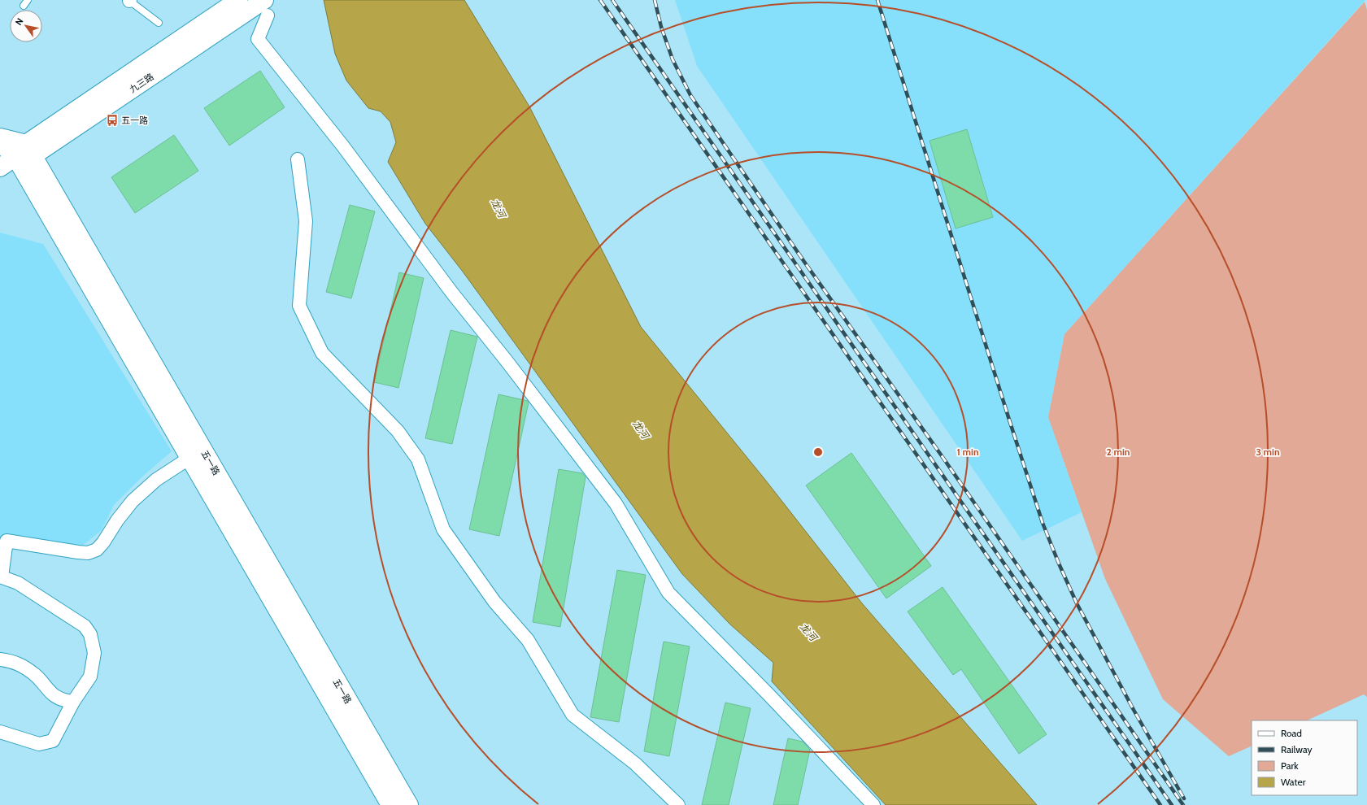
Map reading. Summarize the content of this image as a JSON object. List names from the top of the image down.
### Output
{
  "streets": {
    "main road": ["九三路", "五一路"]
  },
  "crossings": [
    ["九三路", "五一路"]
  ],
  "water": ["龙河"],
  "places": {
    "bus stop": ["五一路"]
  },
  "legend": [
    "Road",
    "Railway",
    "Park",
    "Water"
  ],
  "north": "top left",
  "rings": ["1 min", "2 min", "3 min"]
}
